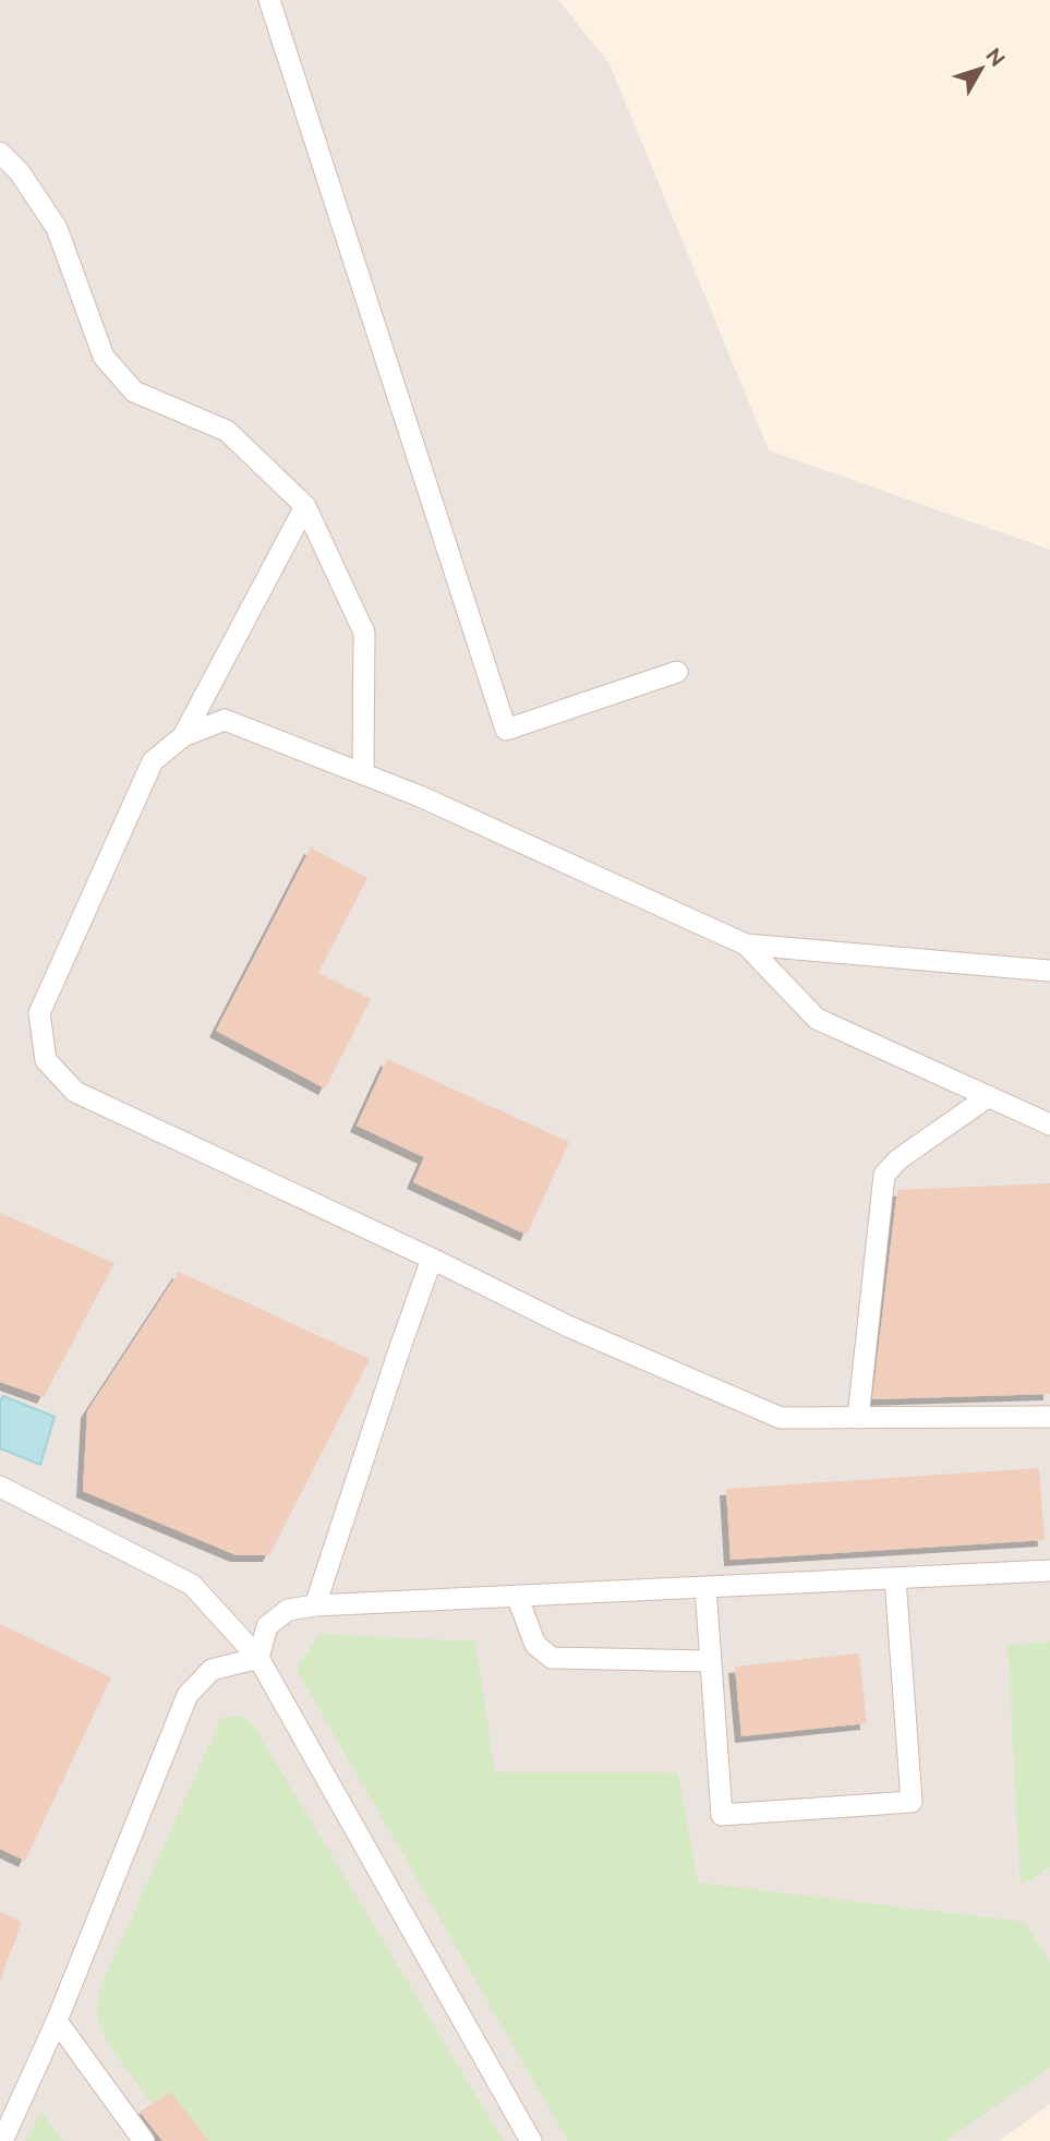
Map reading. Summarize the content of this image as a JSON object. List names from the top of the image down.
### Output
{
  "north": "top right"
}
